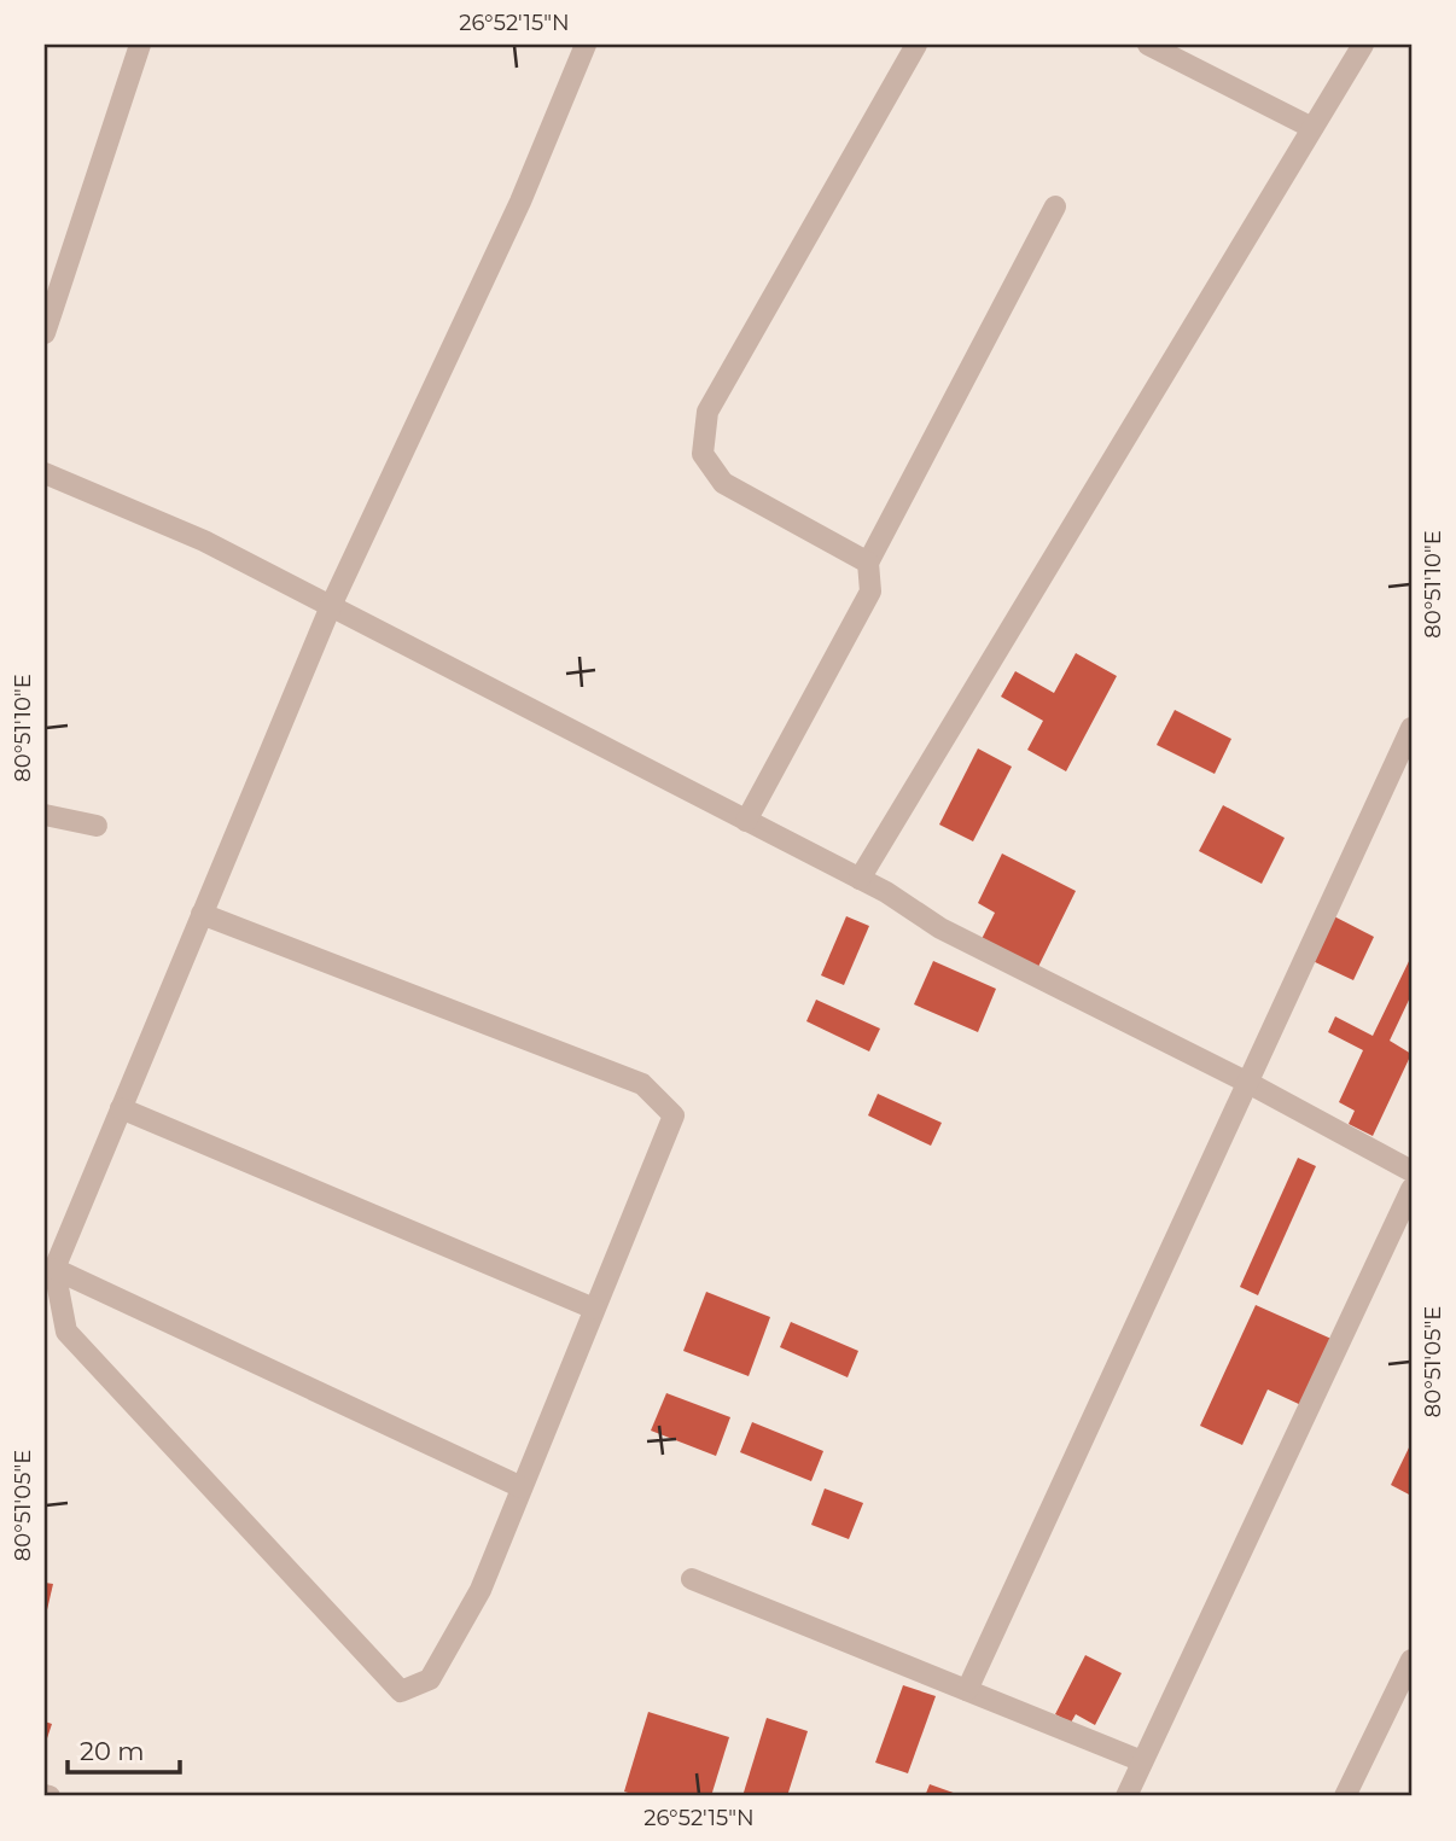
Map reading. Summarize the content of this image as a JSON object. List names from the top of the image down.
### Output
{
  "scale_bar": "20 m",
  "coordinates": ["26°52'15\"N", "80°51'10\"E", "80°51'05\"E"]
}
